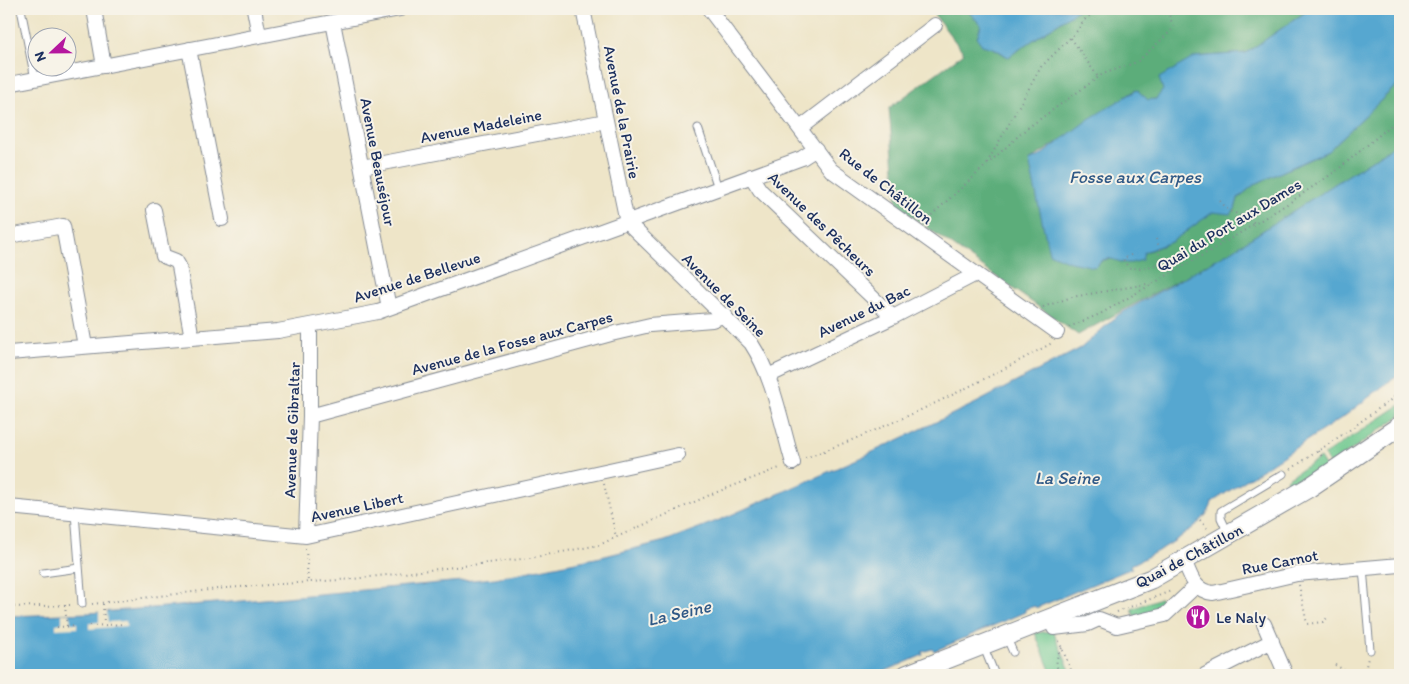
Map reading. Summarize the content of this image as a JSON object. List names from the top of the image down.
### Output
{
  "streets": {
    "main road": ["Quai de Châtillon"],
    "street": [
      "Avenue de la Prairie",
      "Avenue Madeleine",
      "Avenue Beauséjour",
      "Rue de Châtillon",
      "Avenue des Pêcheurs",
      "Avenue de Bellevue",
      "Avenue de Seine",
      "Avenue du Bac",
      "Avenue de la Fosse aux Carpes",
      "Avenue de Gibraltar",
      "Avenue Libert",
      "Rue Carnot"
    ],
    "path": ["Quai du Port aux Dames"]
  },
  "crossings": [
    ["Avenue de la Prairie", "Avenue Madeleine"],
    ["Avenue de la Prairie", "Avenue de Bellevue"],
    ["Avenue de la Prairie", "Avenue de Seine"],
    ["Avenue Madeleine", "Avenue Beauséjour"],
    ["Avenue Beauséjour", "Avenue de Bellevue"],
    ["Rue de Châtillon", "Quai du Port aux Dames"],
    ["Rue de Châtillon", "Avenue de Bellevue"],
    ["Rue de Châtillon", "Avenue du Bac"],
    ["Avenue des Pêcheurs", "Avenue de Bellevue"],
    ["Avenue des Pêcheurs", "Avenue du Bac"],
    ["Avenue de Bellevue", "Avenue de Seine"],
    ["Avenue de Bellevue", "Avenue de Gibraltar"],
    ["Avenue de Seine", "Avenue du Bac"],
    ["Avenue de Seine", "Avenue de la Fosse aux Carpes"],
    ["Avenue de la Fosse aux Carpes", "Avenue de Gibraltar"],
    ["Avenue de Gibraltar", "Avenue Libert"]
  ],
  "water": ["Fosse aux Carpes", "La Seine"],
  "places": {
    "restaurant": ["Le Naly"]
  },
  "north": "left"
}
